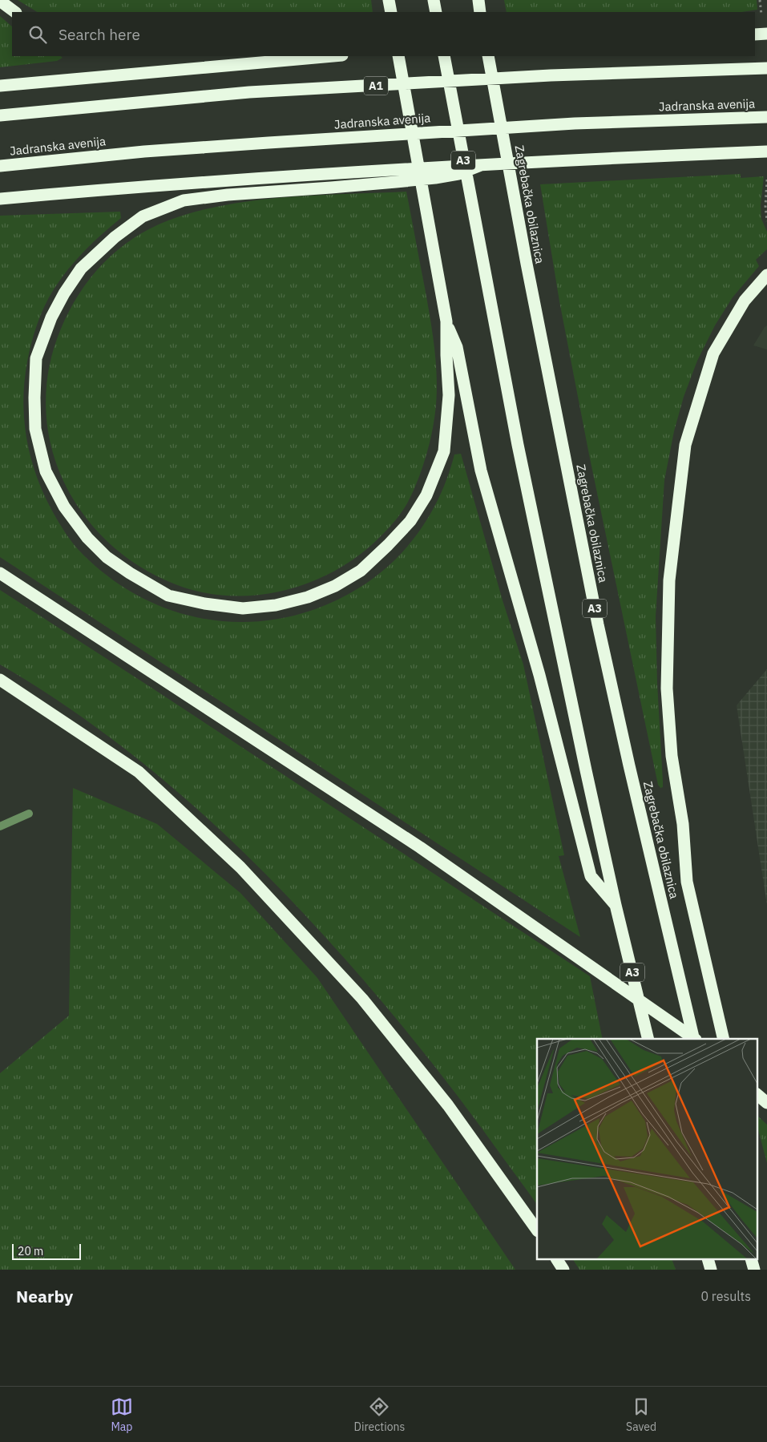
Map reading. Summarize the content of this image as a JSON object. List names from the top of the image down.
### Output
{
  "streets": {
    "highway": [
      "A1",
      "Jadranska avenija",
      "A3",
      "Zagrebačka obilaznica"
    ]
  },
  "scale_bar": "20 m",
  "page": {
    "search": "Search here",
    "scale": "20 m",
    "heading": ["Nearby", "0 results"],
    "nav": ["Map", "Directions", "Saved"]
  }
}
